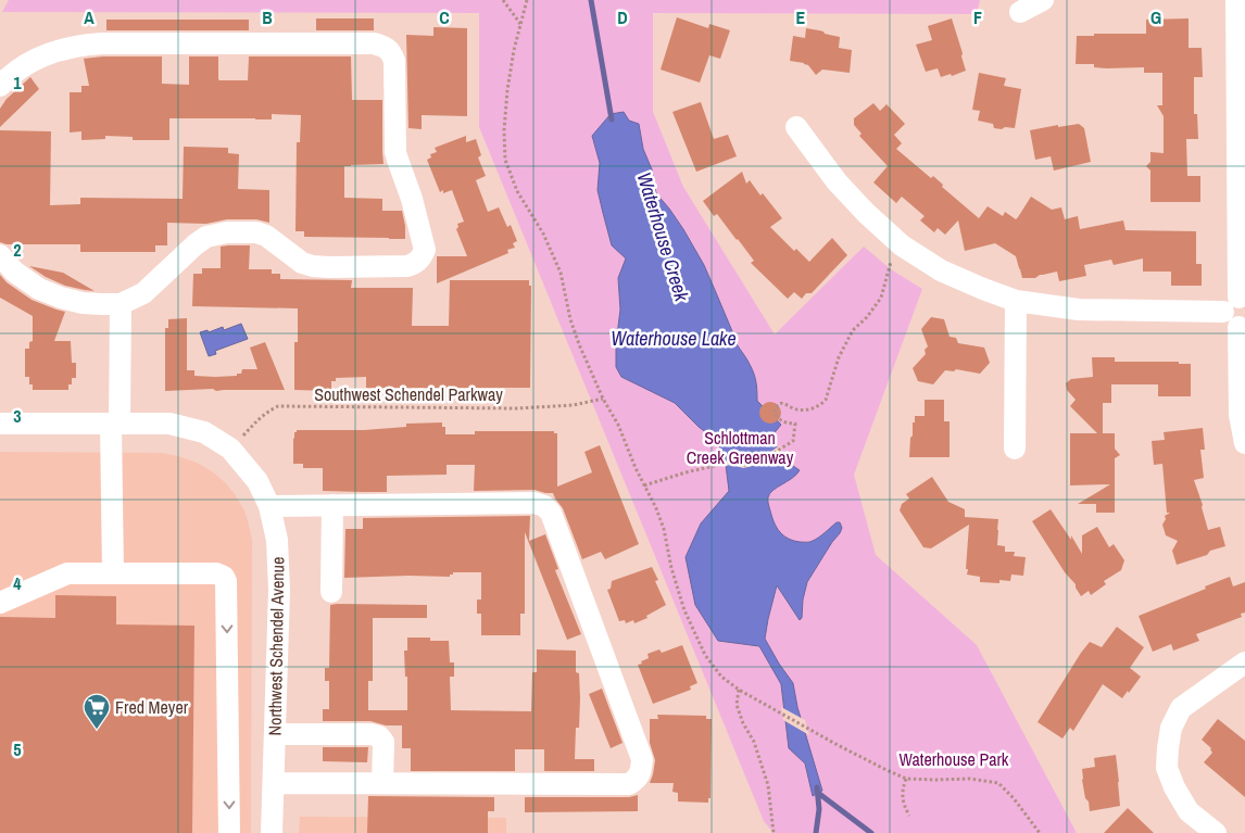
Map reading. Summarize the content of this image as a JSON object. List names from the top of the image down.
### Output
{
  "streets": {
    "street": ["Northwest Schendel Avenue"],
    "path": ["Southwest Schendel Parkway"]
  },
  "crossings": [
    ["Southwest Schendel Parkway", "Northwest Schendel Avenue"]
  ],
  "water": ["Waterhouse Creek", "Waterhouse Lake"],
  "parks": ["Schlottman Creek Greenway", "Waterhouse Park"],
  "places": {
    "supermarket": ["Fred Meyer"]
  },
  "grid": {
    "columns": [
      "A",
      "B",
      "C",
      "D",
      "E",
      "F",
      "G"
    ],
    "rows": [
      "1",
      "2",
      "3",
      "4",
      "5"
    ]
  }
}
